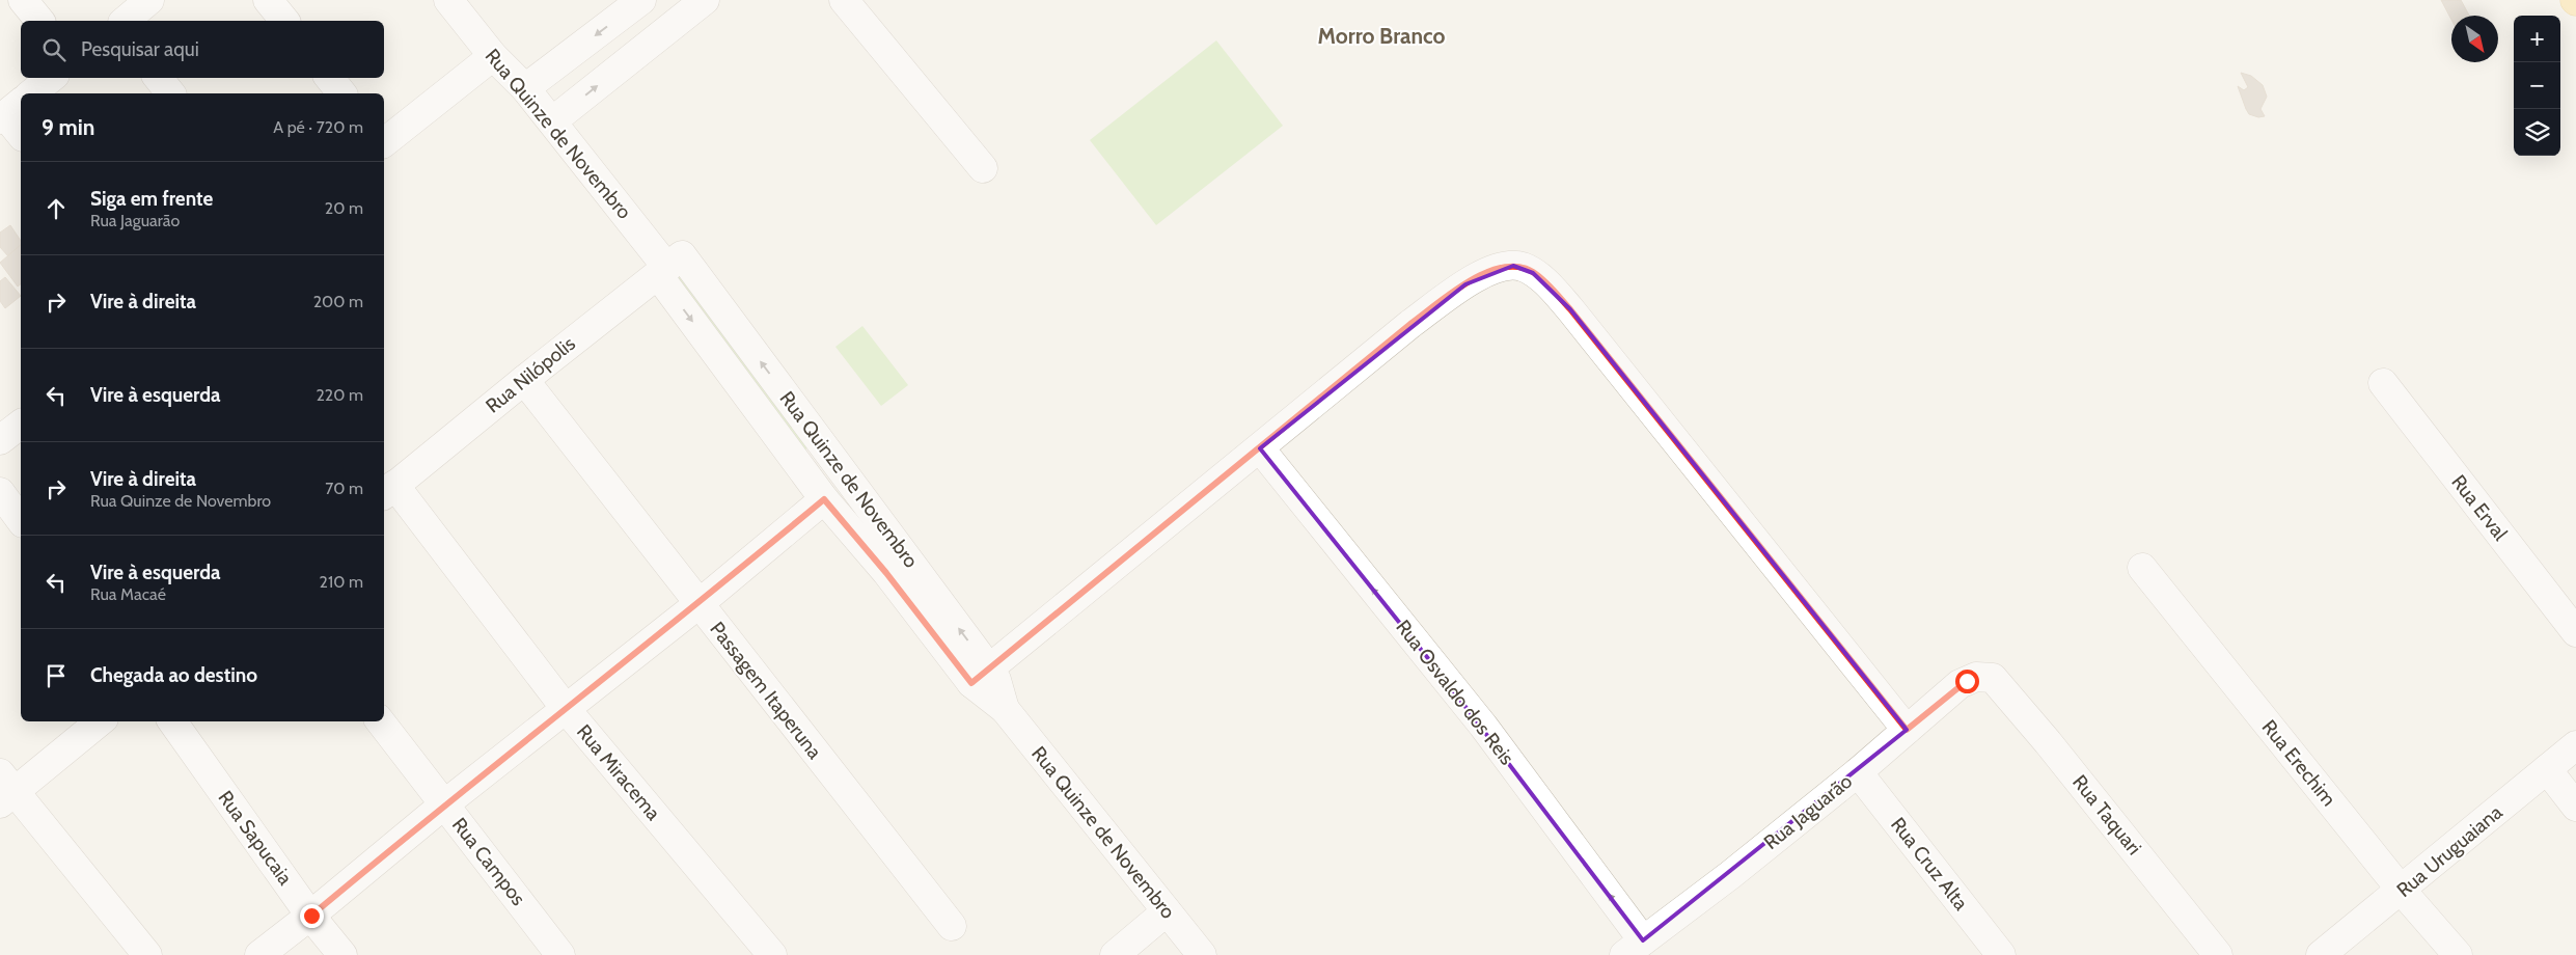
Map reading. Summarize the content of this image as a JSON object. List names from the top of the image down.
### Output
{
  "streets": {
    "street": [
      "Rua Quinze de Novembro",
      "Rua Nilópolis",
      "Rua Erval",
      "Passagem Itaperuna",
      "Rua Osvaldo dos Reis",
      "Rua Erechim",
      "Rua Miracema",
      "Rua Jaguarão",
      "Rua Taquari",
      "Rua Sapucaia",
      "Rua Uruguaiana",
      "Rua Campos",
      "Rua Cruz Alta"
    ]
  },
  "crossings": [
    ["Rua Quinze de Novembro", "Rua Nilópolis"],
    ["Rua Nilópolis", "Passagem Itaperuna"],
    ["Rua Nilópolis", "Rua Miracema"],
    ["Rua Osvaldo dos Reis", "Rua Jaguarão"],
    ["Rua Erechim", "Rua Uruguaiana"],
    ["Rua Jaguarão", "Rua Taquari"],
    ["Rua Jaguarão", "Rua Cruz Alta"]
  ],
  "one_way": ["Rua Osvaldo dos Reis"],
  "districts": ["Morro Branco"],
  "north": "bottom right",
  "page": {
    "map_buttons": ["+", "−"],
    "search": "Pesquisar aqui",
    "heading": ["9 min", "A pé · 720 m"],
    "list": [
      ["Siga em frente", "Rua Jaguarão", "20 m"],
      ["Vire à direita", "200 m"],
      ["Vire à esquerda", "220 m"],
      ["Vire à direita", "Rua Quinze de Novembro", "70 m"],
      ["Vire à esquerda", "Rua Macaé", "210 m"],
      "Chegada ao destino"
    ]
  }
}
